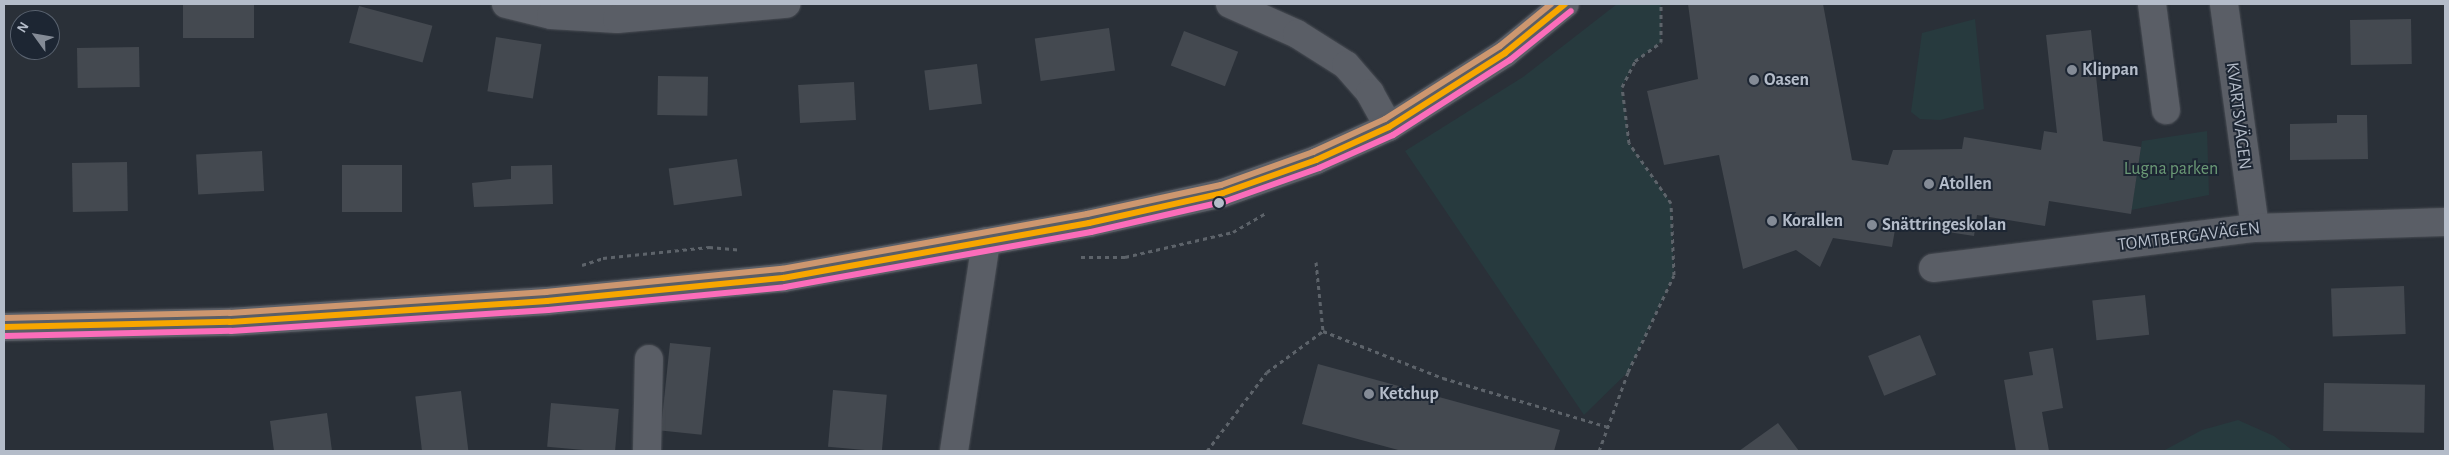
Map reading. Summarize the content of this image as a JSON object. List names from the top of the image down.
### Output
{
  "streets": {
    "street": ["KVARTSVÄGEN", "TOMTBERGAVÄGEN"]
  },
  "crossings": [
    ["KVARTSVÄGEN", "TOMTBERGAVÄGEN"]
  ],
  "parks": ["Lugna parken"],
  "places": [
    "Klippan",
    "Oasen",
    "Atollen",
    "Korallen",
    "Snättringeskolan",
    "Ketchup"
  ],
  "north": "top left"
}
